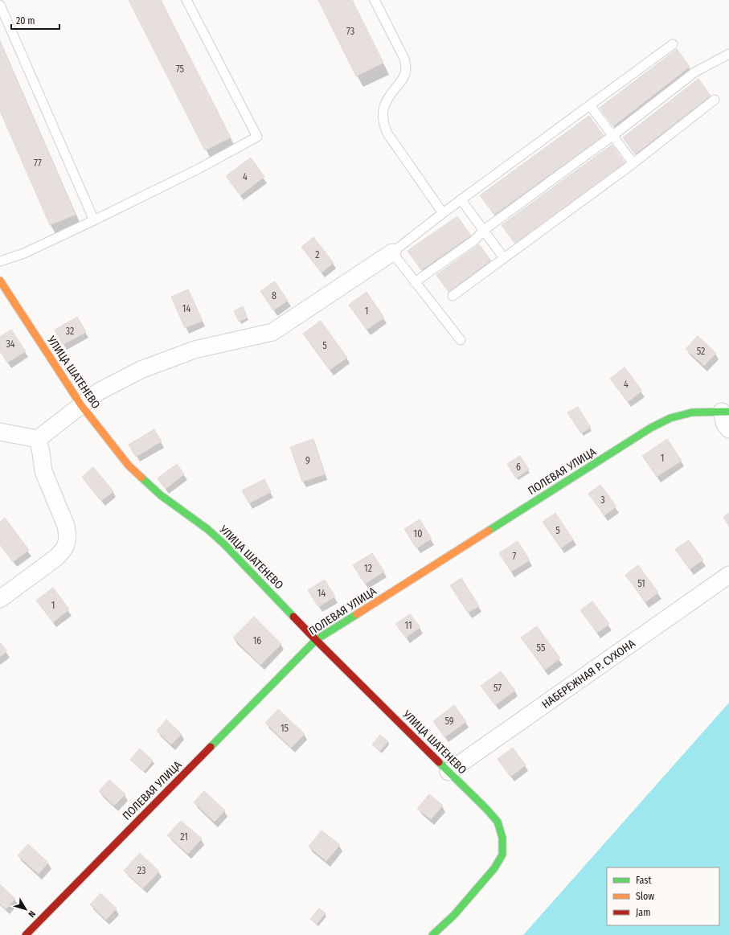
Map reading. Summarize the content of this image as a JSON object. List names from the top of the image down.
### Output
{
  "streets": {
    "street": ["УЛИЦА ШАТЕНЕВО", "ПОЛЕВАЯ УЛИЦА", "НАБЕРЕЖНАЯ Р. СУХОНА"]
  },
  "crossings": [
    ["УЛИЦА ШАТЕНЕВО", "ПОЛЕВАЯ УЛИЦА"],
    ["УЛИЦА ШАТЕНЕВО", "НАБЕРЕЖНАЯ Р. СУХОНА"]
  ],
  "house_numbers": [
    "73",
    "75",
    "77",
    "4",
    "2",
    "8",
    "14",
    "1",
    "32",
    "34",
    "5",
    "52",
    "4",
    "1",
    "9",
    "6",
    "3",
    "5",
    "10",
    "7",
    "12",
    "51",
    "14",
    "1",
    "11",
    "16",
    "55",
    "57",
    "59",
    "15",
    "21",
    "23"
  ],
  "legend": ["Fast", "Slow", "Jam"],
  "scale_bar": "20 m",
  "north": "bottom right"
}
